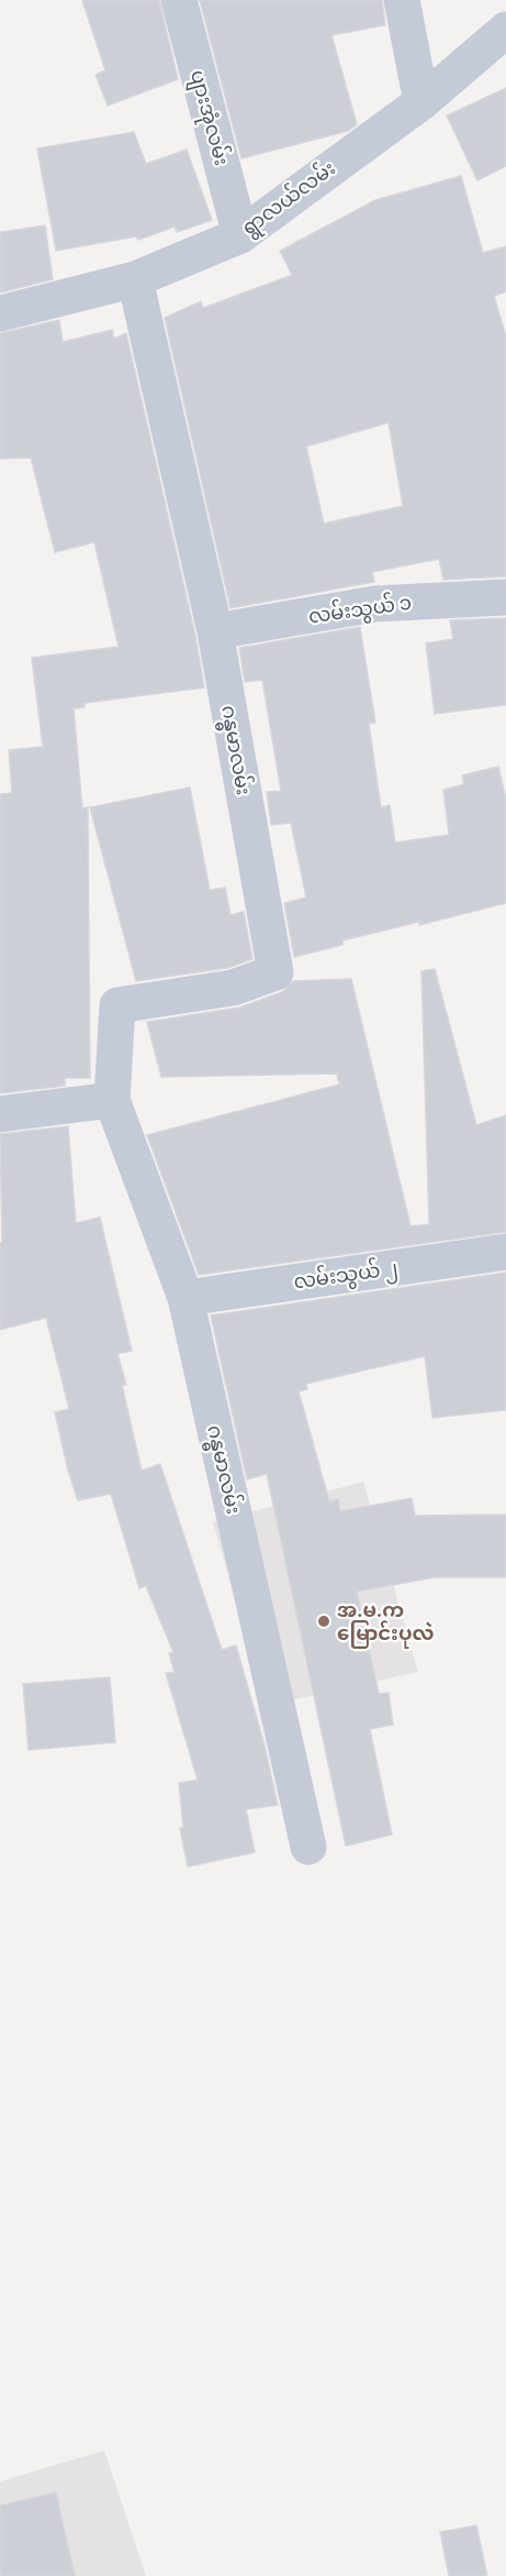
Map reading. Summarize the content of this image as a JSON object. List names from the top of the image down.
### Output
{
  "streets": {
    "street": [
      "ပျားအုံလမ်း",
      "ရွာလယ်လမ်း",
      "လမ်းသွယ် ၁",
      "ဂန္ဓမာလမ်း",
      "လမ်းသွယ် ၂"
    ]
  },
  "crossings": [
    ["ပျားအုံလမ်း", "ရွာလယ်လမ်း"],
    ["ရွာလယ်လမ်း", "ဂန္ဓမာလမ်း"],
    ["လမ်းသွယ် ၁", "ဂန္ဓမာလမ်း"],
    ["ဂန္ဓမာလမ်း", "လမ်းသွယ် ၂"]
  ],
  "places": ["အ.မ.က မြောင်းပုလဲ"]
}
